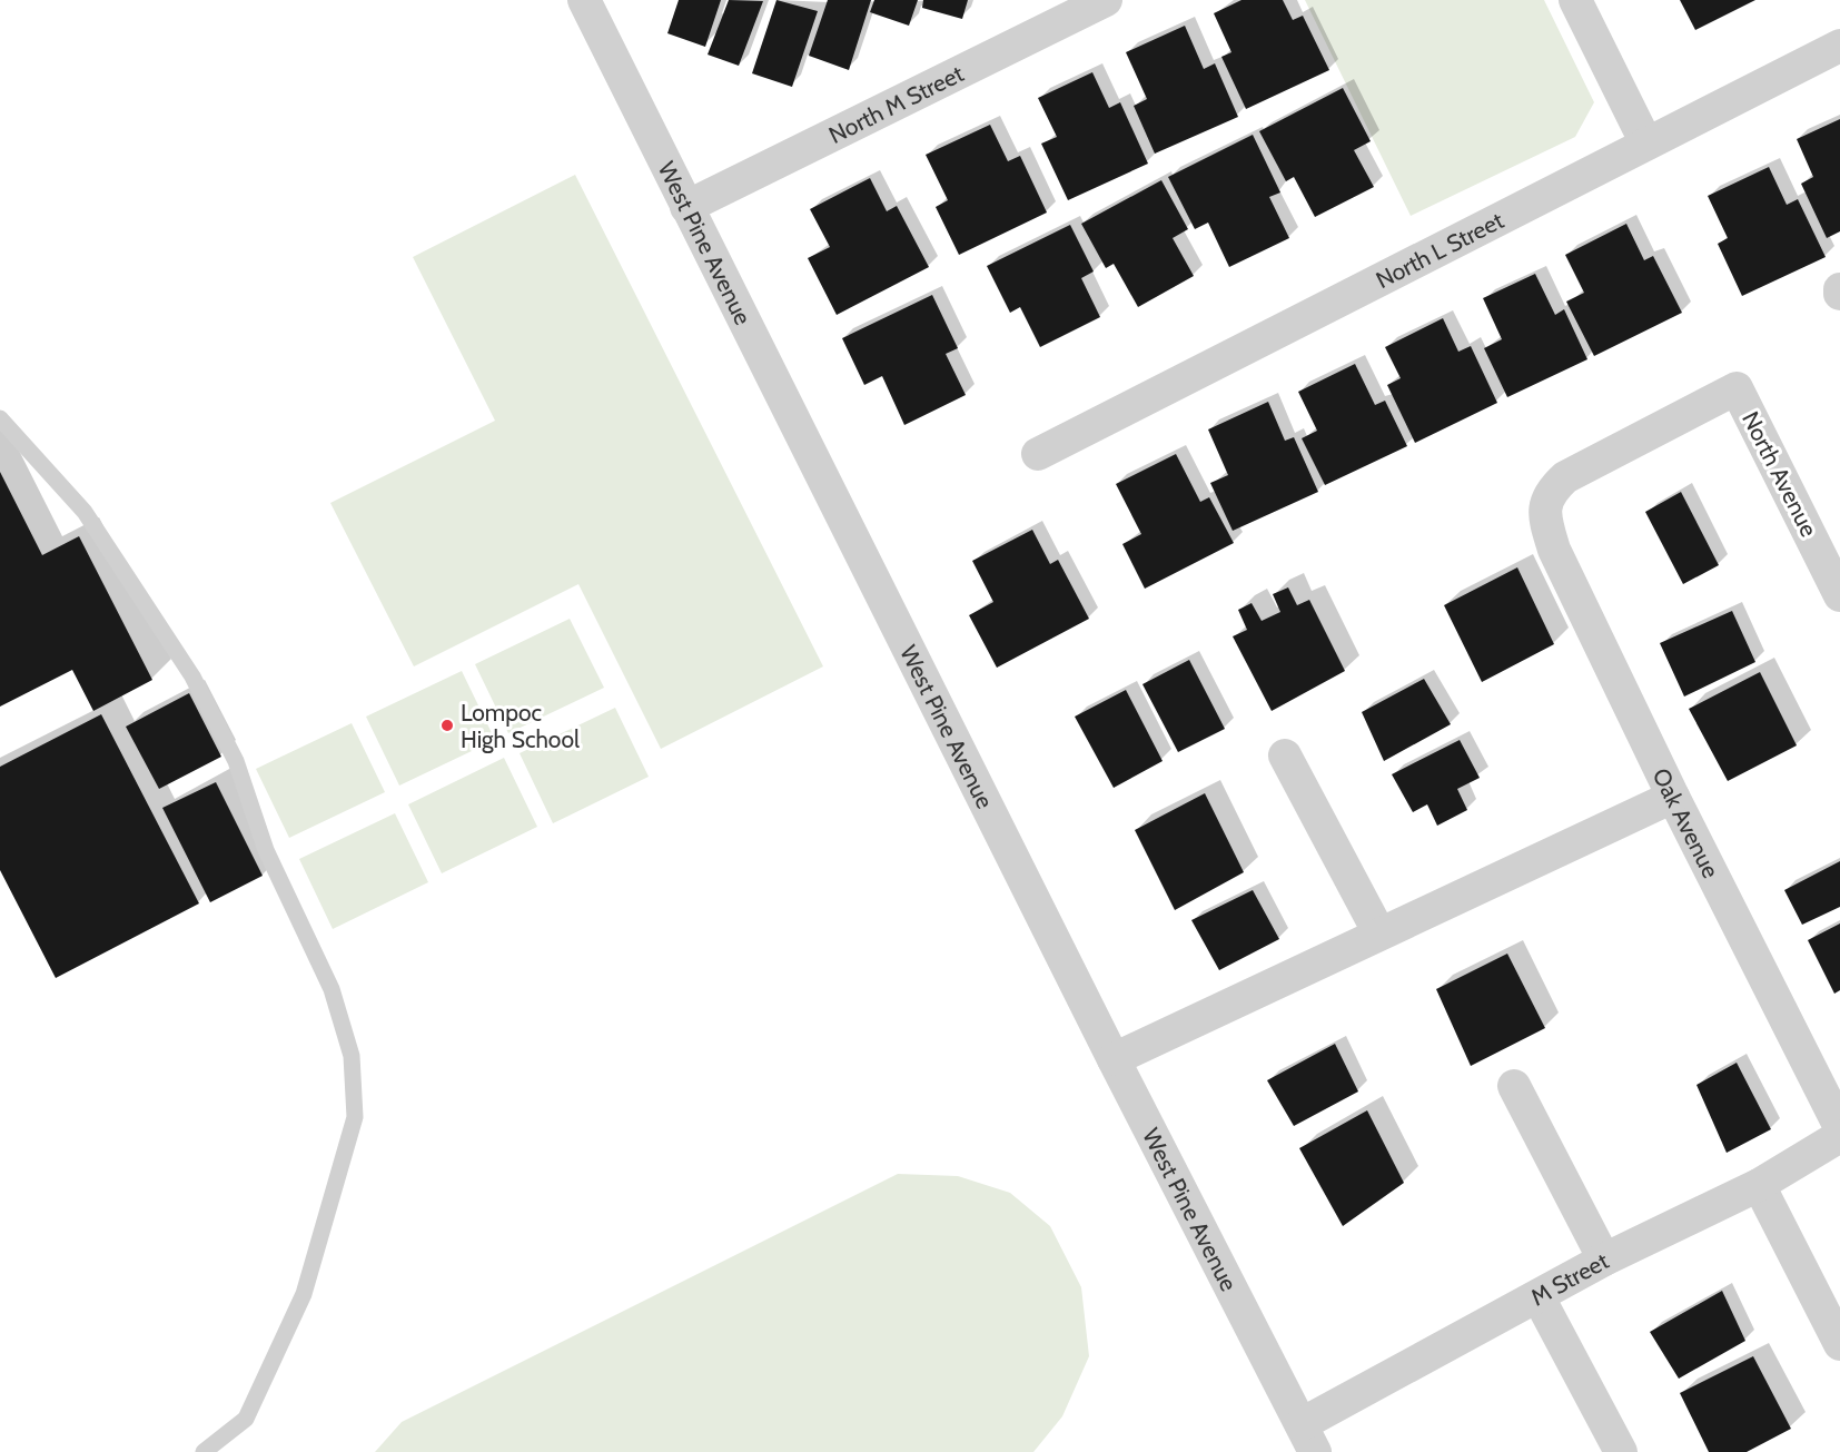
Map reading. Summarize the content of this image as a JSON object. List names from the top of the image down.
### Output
{
  "streets": {
    "street": [
      "North M Street",
      "West Pine Avenue",
      "North L Street",
      "North Avenue",
      "Oak Avenue",
      "M Street"
    ]
  },
  "crossings": [
    ["North M Street", "West Pine Avenue"],
    ["West Pine Avenue", "M Street"],
    ["North Avenue", "Oak Avenue"]
  ],
  "places": ["Lompoc High School"]
}
